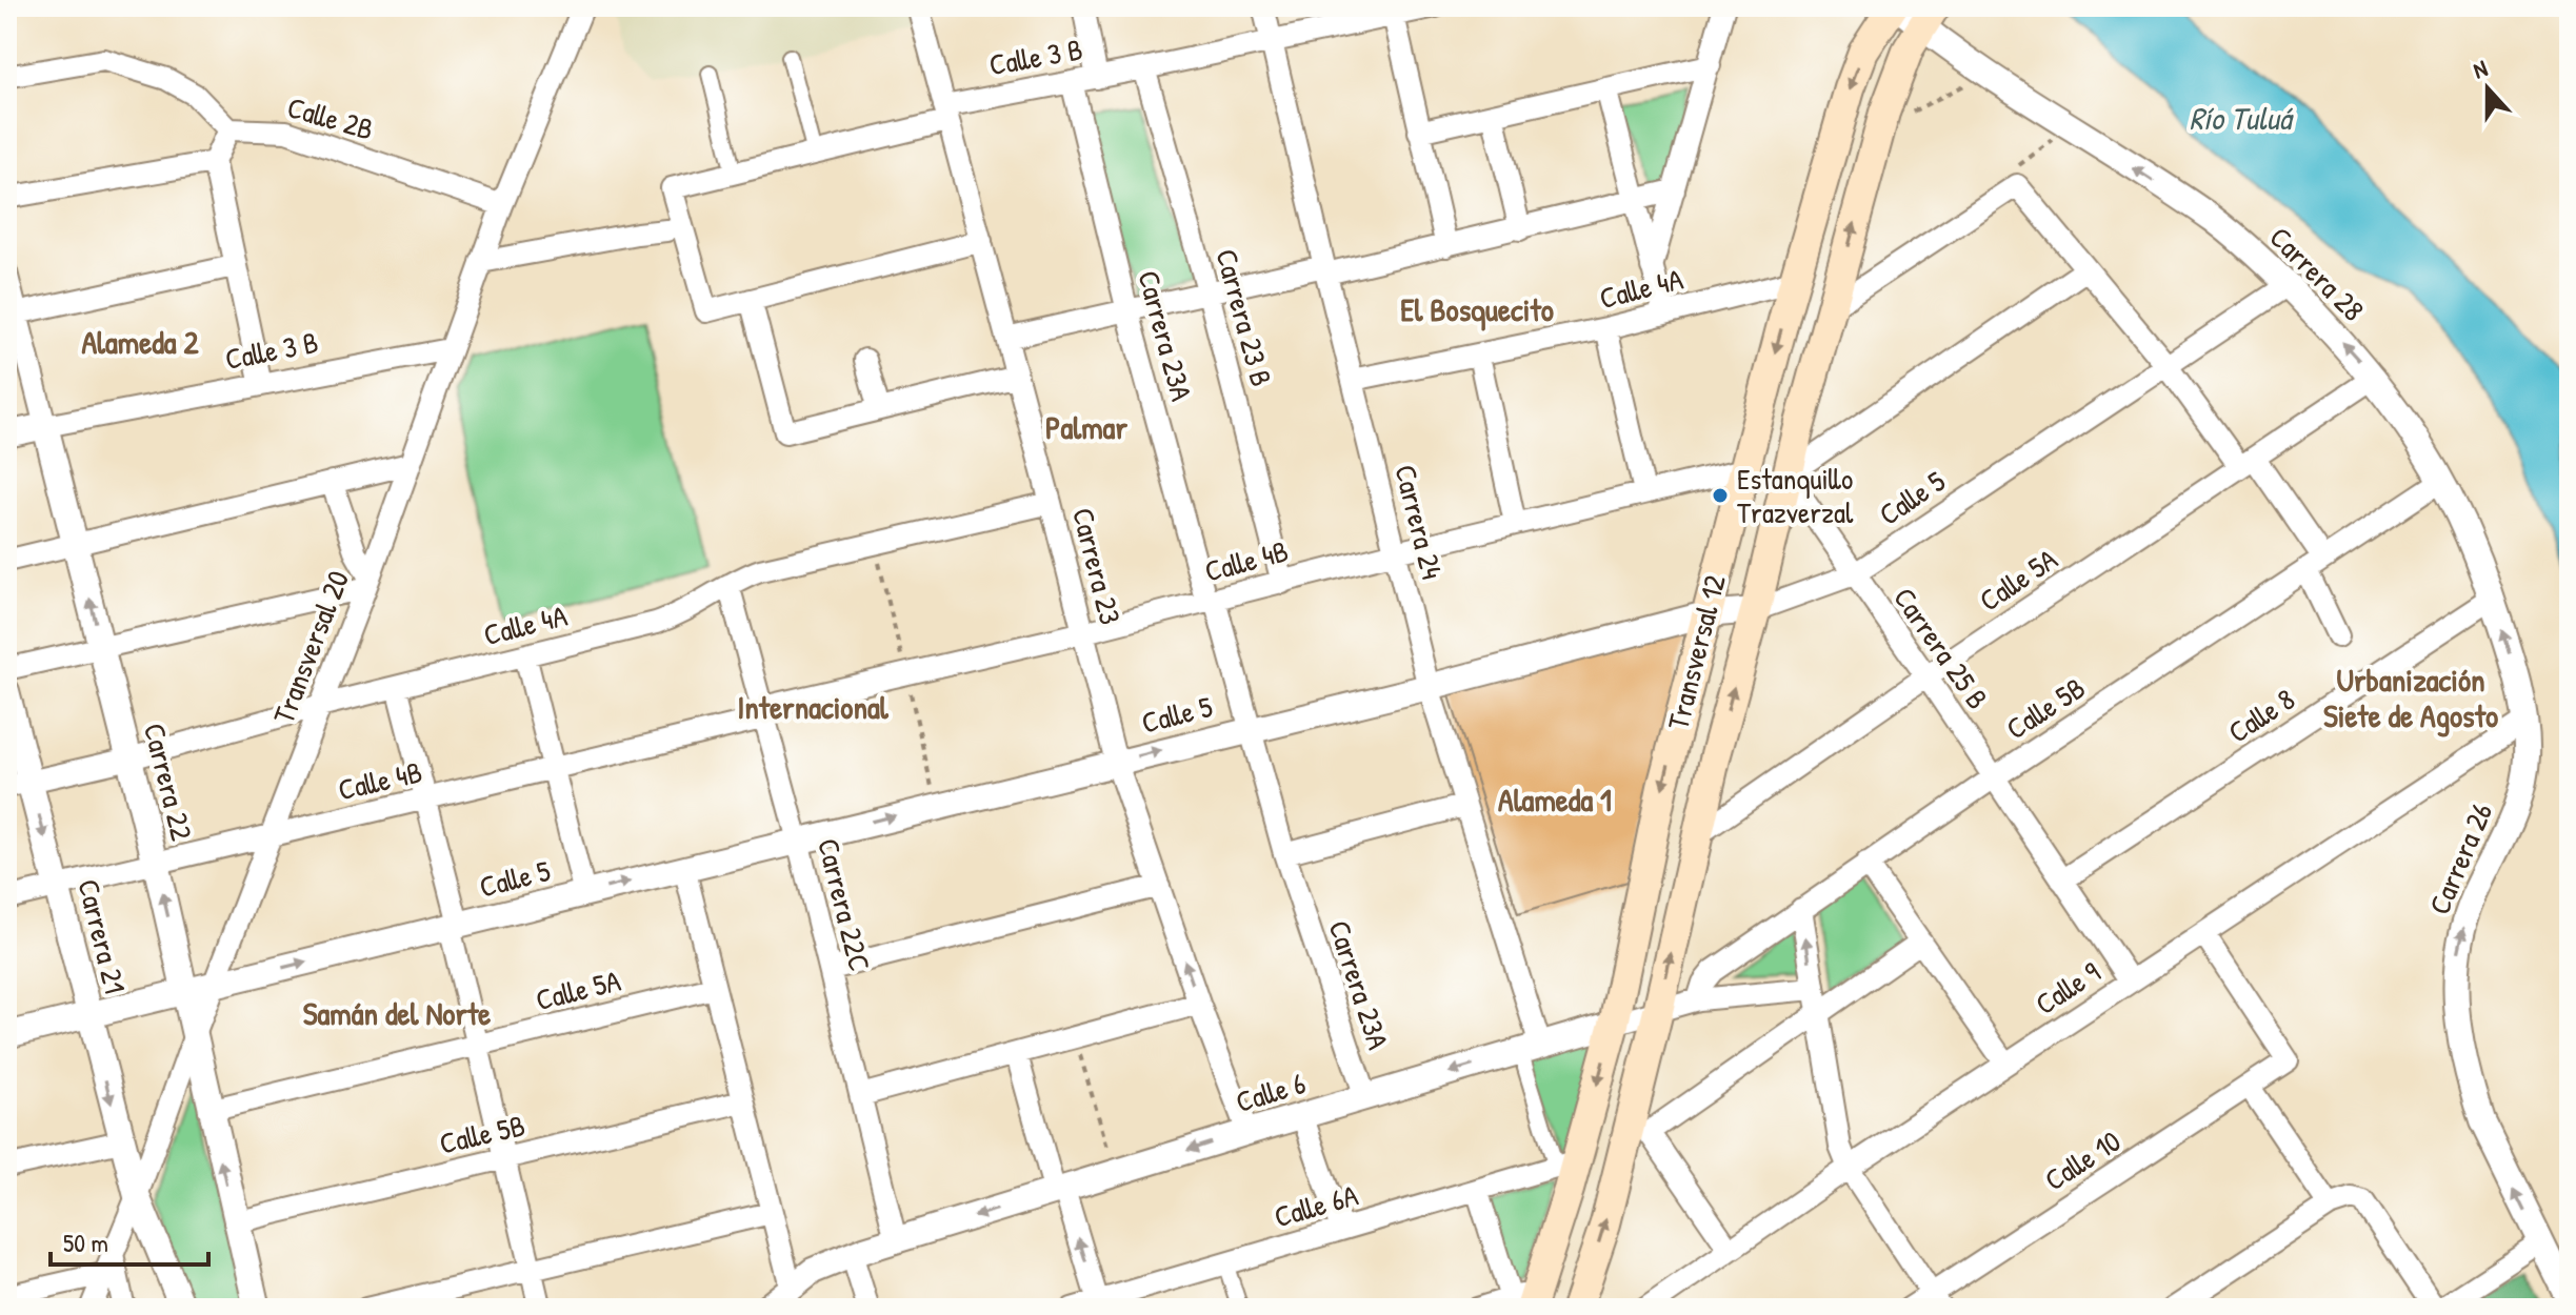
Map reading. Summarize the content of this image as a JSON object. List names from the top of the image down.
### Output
{
  "streets": {
    "main road": ["Transversal 12"],
    "street": [
      "Calle 3 B",
      "Calle 2B",
      "Carrera 28",
      "Calle 4A",
      "Carrera 23 B",
      "Carrera 23A",
      "Calle 5",
      "Carrera 24",
      "Calle 4B",
      "Carrera 23",
      "Calle 5A",
      "Transversal 20",
      "Carrera 25 B",
      "Calle 5B",
      "Calle 8",
      "Carrera 22",
      "Carrera 26",
      "Carrera 22C",
      "Carrera 21",
      "Calle 9",
      "Calle 6",
      "Calle 10",
      "Calle 6A"
    ]
  },
  "crossings": [
    ["Calle 3 B", "Carrera 23 B"],
    ["Calle 3 B", "Carrera 23A"],
    ["Calle 3 B", "Carrera 24"],
    ["Calle 3 B", "Carrera 23"],
    ["Calle 3 B", "Transversal 20"],
    ["Calle 3 B", "Carrera 22"],
    ["Calle 2B", "Transversal 20"],
    ["Carrera 28", "Calle 5"],
    ["Carrera 28", "Calle 5A"],
    ["Carrera 28", "Transversal 12"],
    ["Carrera 28", "Calle 5B"],
    ["Carrera 28", "Calle 8"],
    ["Carrera 28", "Carrera 26"],
    ["Carrera 28", "Calle 9"],
    ["Calle 4A", "Carrera 24"],
    ["Calle 4A", "Carrera 23"],
    ["Calle 4A", "Transversal 20"],
    ["Calle 4A", "Transversal 12"],
    ["Calle 4A", "Carrera 22"],
    ["Calle 4A", "Carrera 22C"],
    ["Calle 4A", "Carrera 21"],
    ["Carrera 23 B", "Calle 4B"],
    ["Carrera 23A", "Calle 5"],
    ["Carrera 23A", "Calle 4B"],
    ["Carrera 23A", "Calle 6"],
    ["Calle 5", "Carrera 24"],
    ["Calle 5", "Carrera 23"],
    ["Calle 5", "Transversal 20"],
    ["Calle 5", "Carrera 25 B"],
    ["Calle 5", "Transversal 12"],
    ["Calle 5", "Carrera 22"],
    ["Calle 5", "Carrera 22C"],
    ["Calle 5", "Carrera 21"],
    ["Carrera 24", "Calle 4B"],
    ["Carrera 24", "Calle 6"],
    ["Calle 4B", "Carrera 23"],
    ["Calle 4B", "Transversal 20"],
    ["Calle 4B", "Transversal 12"],
    ["Calle 4B", "Carrera 22"],
    ["Calle 4B", "Carrera 22C"],
    ["Calle 4B", "Carrera 21"],
    ["Carrera 23", "Calle 6"],
    ["Calle 5A", "Carrera 25 B"],
    ["Calle 5A", "Transversal 12"],
    ["Calle 5A", "Carrera 22"],
    ["Transversal 20", "Carrera 22"],
    ["Transversal 20", "Carrera 21"],
    ["Carrera 25 B", "Transversal 12"],
    ["Carrera 25 B", "Calle 5B"],
    ["Carrera 25 B", "Calle 8"],
    ["Carrera 25 B", "Calle 9"],
    ["Transversal 12", "Calle 6"],
    ["Transversal 12", "Calle 6A"],
    ["Calle 5B", "Carrera 22"],
    ["Calle 5B", "Calle 6"],
    ["Carrera 26", "Calle 9"],
    ["Carrera 22C", "Calle 6"],
    ["Calle 9", "Calle 10"]
  ],
  "one_way": ["Carrera 26", "Carrera 21"],
  "districts": [
    "El Bosquecito",
    "Alameda 2",
    "Palmar",
    "Urbanización Siete de Agosto",
    "Internacional",
    "Alameda 1",
    "Samán del Norte"
  ],
  "water": ["Río Tuluá"],
  "places": ["Estanquillo Trazverzal"],
  "scale_bar": "50 m",
  "north": "top"
}
